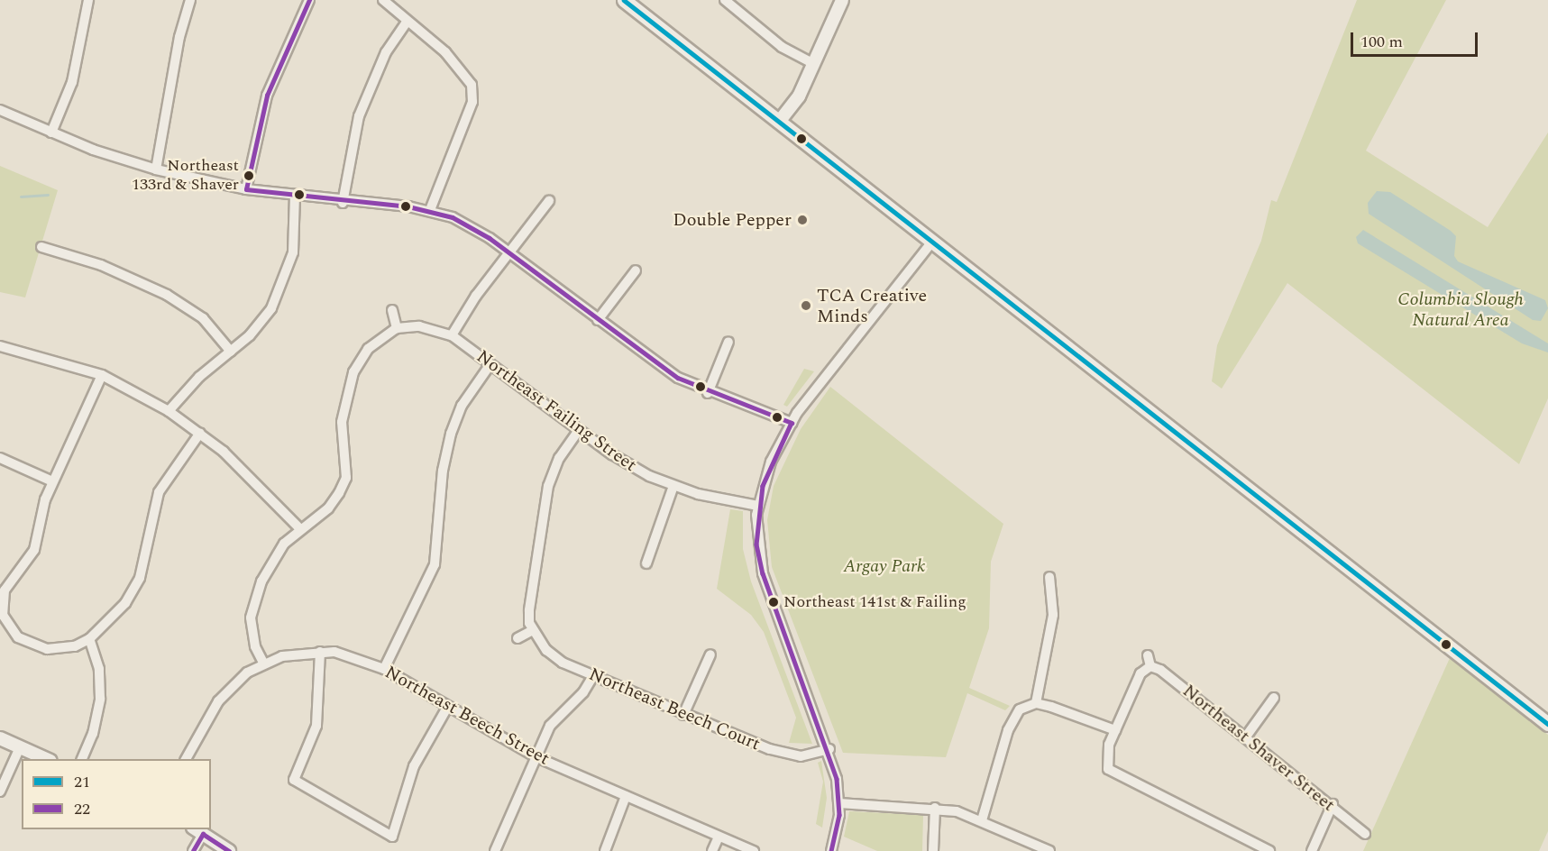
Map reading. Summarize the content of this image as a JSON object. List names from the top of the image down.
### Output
{
  "streets": {
    "street": [
      "Northeast Failing Street",
      "Northeast Beech Court",
      "Northeast Beech Street",
      "Northeast Shaver Street"
    ]
  },
  "parks": ["Columbia Slough Natural Area", "Argay Park"],
  "places": [
    "Northeast 133rd & Shaver",
    "Double Pepper",
    "TCA Creative Minds",
    "Northeast 141st & Failing"
  ],
  "lines": ["transit line 21", "transit line 22"],
  "legend": ["21", "22"],
  "scale_bar": "100 m"
}
